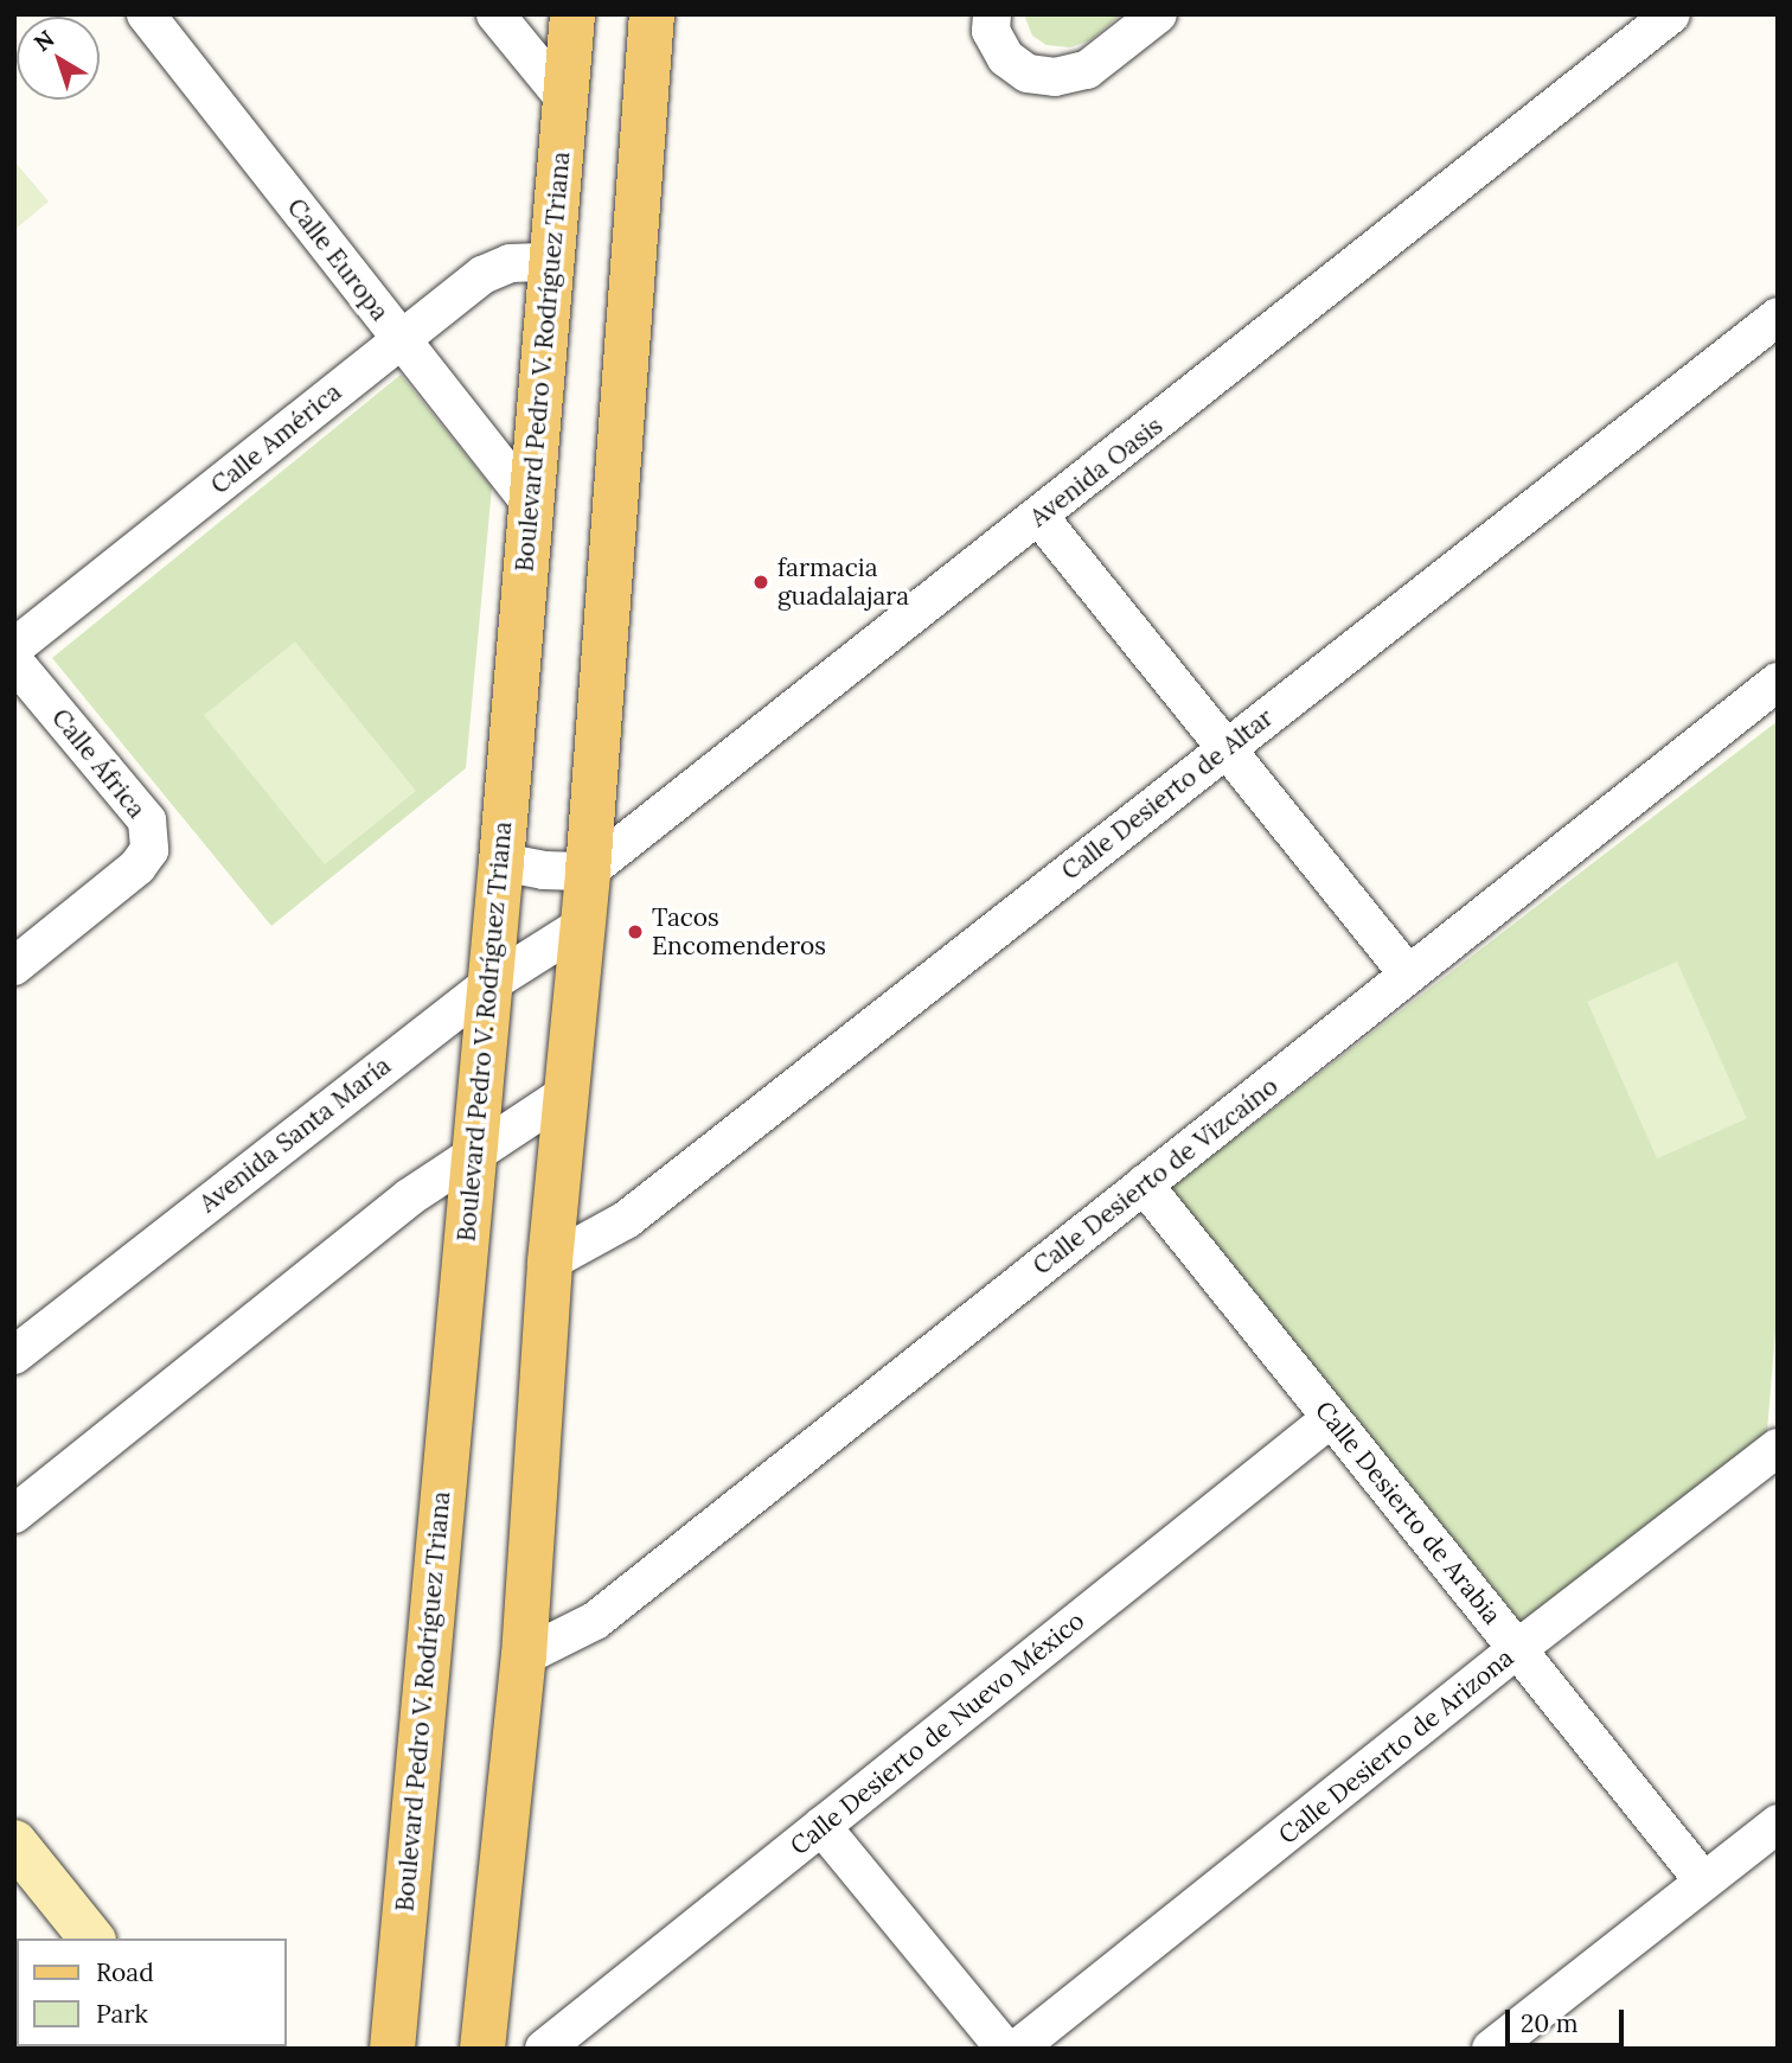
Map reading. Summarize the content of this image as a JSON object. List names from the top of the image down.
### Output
{
  "streets": {
    "main road": ["Boulevard Pedro V. Rodríguez Triana"],
    "street": [
      "Calle Europa",
      "Calle América",
      "Avenida Oasis",
      "Calle África",
      "Calle Desierto de Altar",
      "Avenida Santa María",
      "Calle Desierto de Vizcaíno",
      "Calle Desierto de Arabia",
      "Calle Desierto de Nuevo México",
      "Calle Desierto de Arizona"
    ]
  },
  "crossings": [
    ["Calle Europa", "Boulevard Pedro V. Rodríguez Triana"],
    ["Calle Europa", "Calle América"],
    ["Boulevard Pedro V. Rodríguez Triana", "Calle América"],
    ["Boulevard Pedro V. Rodríguez Triana", "Avenida Santa María"],
    ["Calle Desierto de Vizcaíno", "Calle Desierto de Arabia"],
    ["Calle Desierto de Arabia", "Calle Desierto de Nuevo México"],
    ["Calle Desierto de Arabia", "Calle Desierto de Arizona"]
  ],
  "places": ["farmacia guadalajara", "Tacos Encomenderos"],
  "legend": ["Road", "Park"],
  "scale_bar": "20 m",
  "north": "top left"
}
